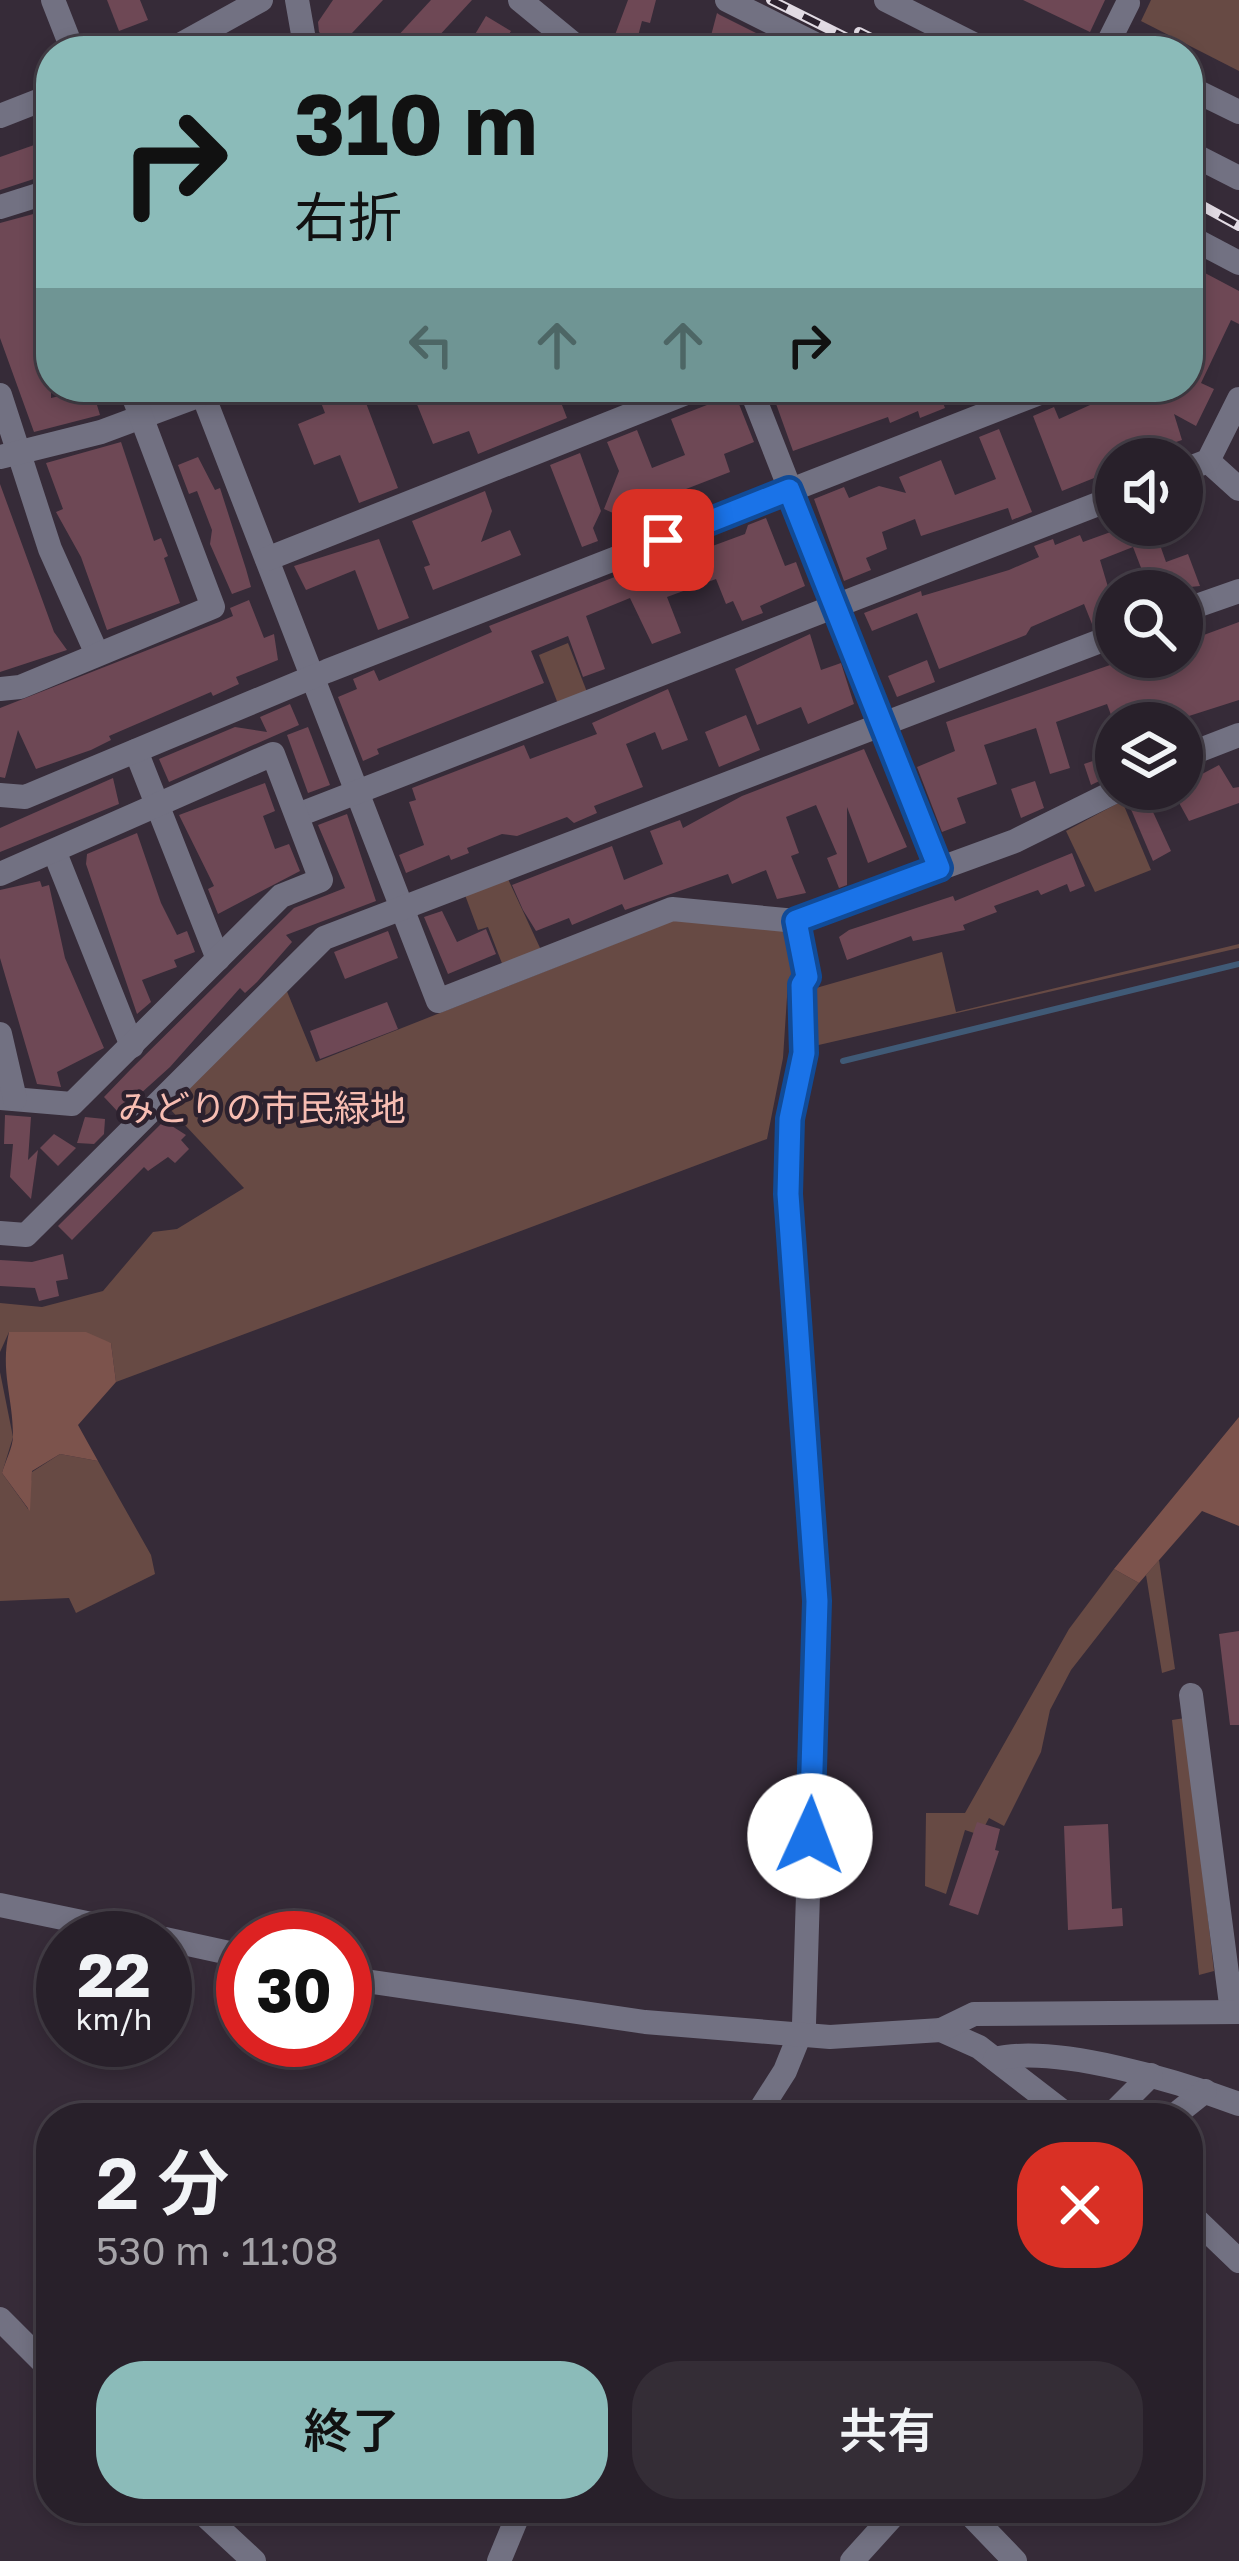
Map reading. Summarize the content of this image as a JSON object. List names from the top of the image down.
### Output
{
  "parks": ["みどりの市民緑地"],
  "page": {
    "turn": ["310 m", "右折"],
    "speed": "22 km/h",
    "limit": "30",
    "heading": ["2 分", "530 m · 11:08"],
    "buttons": ["終了", "共有"]
  }
}
